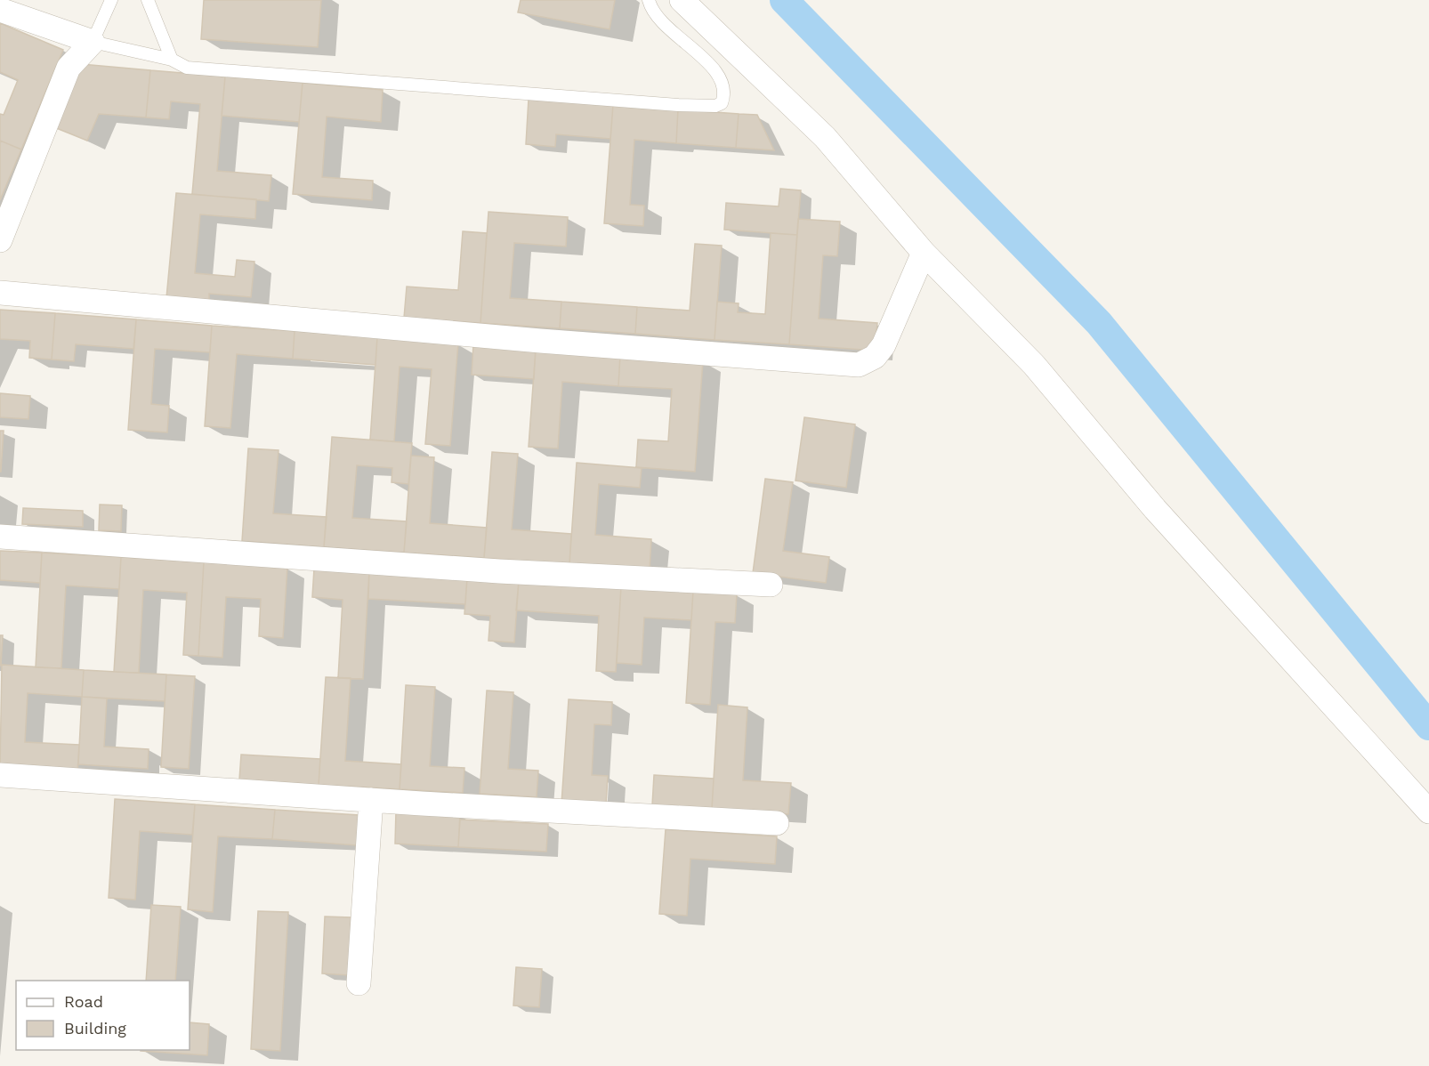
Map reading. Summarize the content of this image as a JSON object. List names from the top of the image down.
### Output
{
  "legend": ["Road", "Building"]
}
